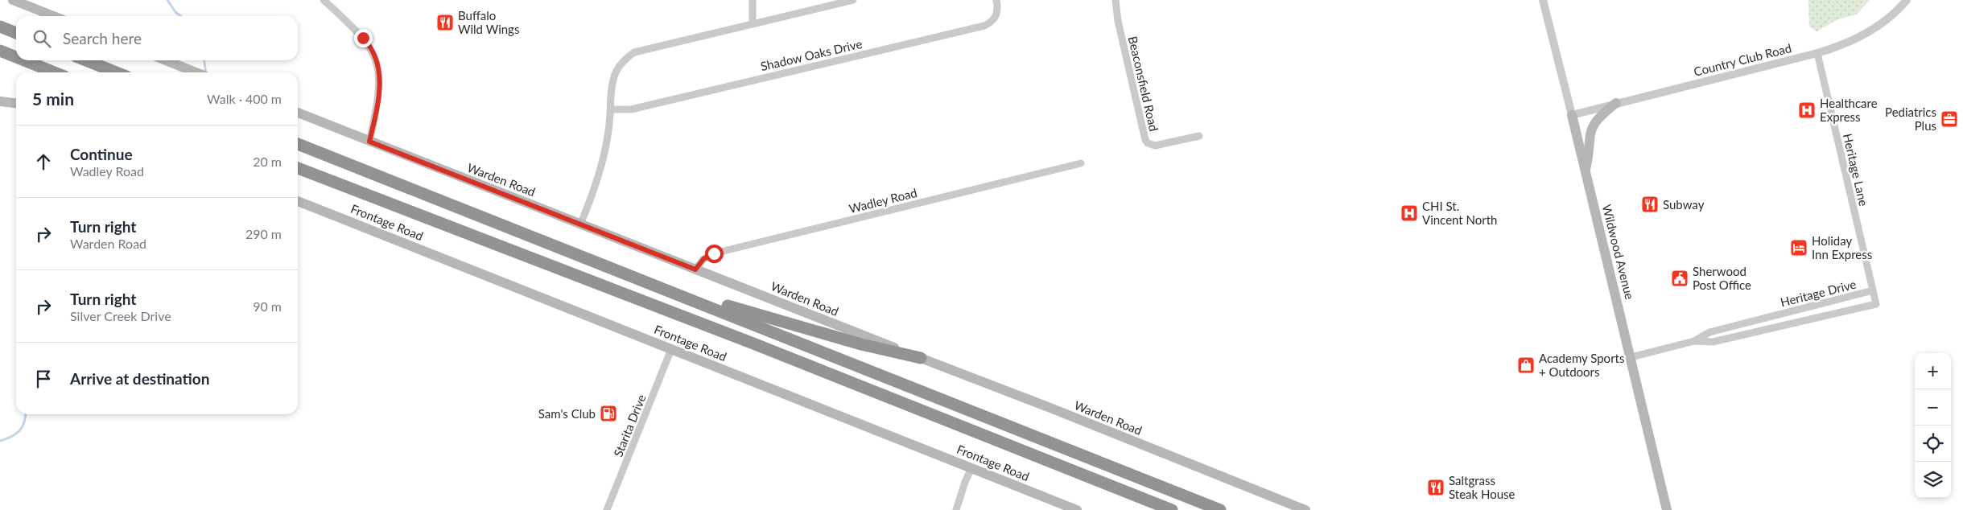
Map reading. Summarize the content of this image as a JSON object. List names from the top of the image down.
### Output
{
  "streets": {
    "main road": ["Warden Road", "Frontage Road", "Wildwood Avenue"],
    "street": [
      "Shadow Oaks Drive",
      "Country Club Road",
      "Beaconsfield Road",
      "Heritage Lane",
      "Wadley Road",
      "Heritage Drive",
      "Starita Drive"
    ]
  },
  "crossings": [
    ["Country Club Road", "Heritage Lane"],
    ["Country Club Road", "Wildwood Avenue"],
    ["Heritage Lane", "Heritage Drive"],
    ["Warden Road", "Wadley Road"],
    ["Frontage Road", "Starita Drive"],
    ["Wildwood Avenue", "Heritage Drive"]
  ],
  "places": {
    "restaurant": ["Buffalo Wild Wings", "Subway", "Saltgrass Steak House"],
    "hospital": ["Healthcare Express", "CHI St. Vincent North"],
    "office": ["Pediatrics Plus"],
    "hotel": ["Holiday Inn Express"],
    "public building": ["Sherwood Post Office"],
    "shop": ["Academy Sports + Outdoors"],
    "fuel station": ["Sam's Club"]
  },
  "page": {
    "search": "Search here",
    "heading": ["5 min", "Walk · 400 m"],
    "list": [
      ["Continue", "Wadley Road", "20 m"],
      ["Turn right", "Warden Road", "290 m"],
      ["Turn right", "Silver Creek Drive", "90 m"],
      "Arrive at destination"
    ],
    "map_buttons": ["+", "−"]
  }
}
